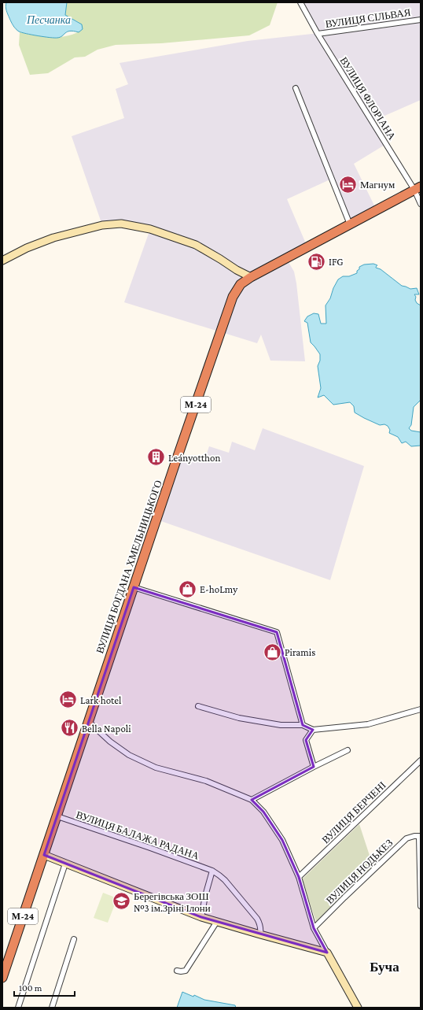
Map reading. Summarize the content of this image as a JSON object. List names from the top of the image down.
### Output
{
  "streets": {
    "highway": ["М-24", "ВУЛИЦЯ БОГДАНА ХМЕЛЬНИЦЬКОГО"],
    "street": [
      "ВУЛИЦЯ СІЛЬВАЯ",
      "ВУЛИЦЯ ФЛОРІАНА",
      "ВУЛИЦЯ БЕРЧЕНІ",
      "ВУЛИЦЯ БАЛАЖА РАДАНА",
      "ВУЛИЦЯ НОДЬКЕЗ"
    ]
  },
  "crossings": [
    ["ВУЛИЦЯ СІЛЬВАЯ", "ВУЛИЦЯ ФЛОРІАНА"],
    ["ВУЛИЦЯ ФЛОРІАНА", "ВУЛИЦЯ БОГДАНА ХМЕЛЬНИЦЬКОГО"],
    ["М-24", "ВУЛИЦЯ БОГДАНА ХМЕЛЬНИЦЬКОГО"],
    ["ВУЛИЦЯ БОГДАНА ХМЕЛЬНИЦЬКОГО", "ВУЛИЦЯ БАЛАЖА РАДАНА"]
  ],
  "districts": ["Буча"],
  "water": ["Песчанка"],
  "places": {
    "hotel": ["Магнум", "Lark hotel"],
    "fuel station": ["IFG"],
    "building": ["Leányotthon"],
    "shop": ["E-hoLmy", "Piramis"],
    "restaurant": ["Bella Napoli"],
    "school or university": ["Берегівська ЗОШ №3 ім.Зріні Ілони"]
  },
  "scale_bar": "100 m"
}
